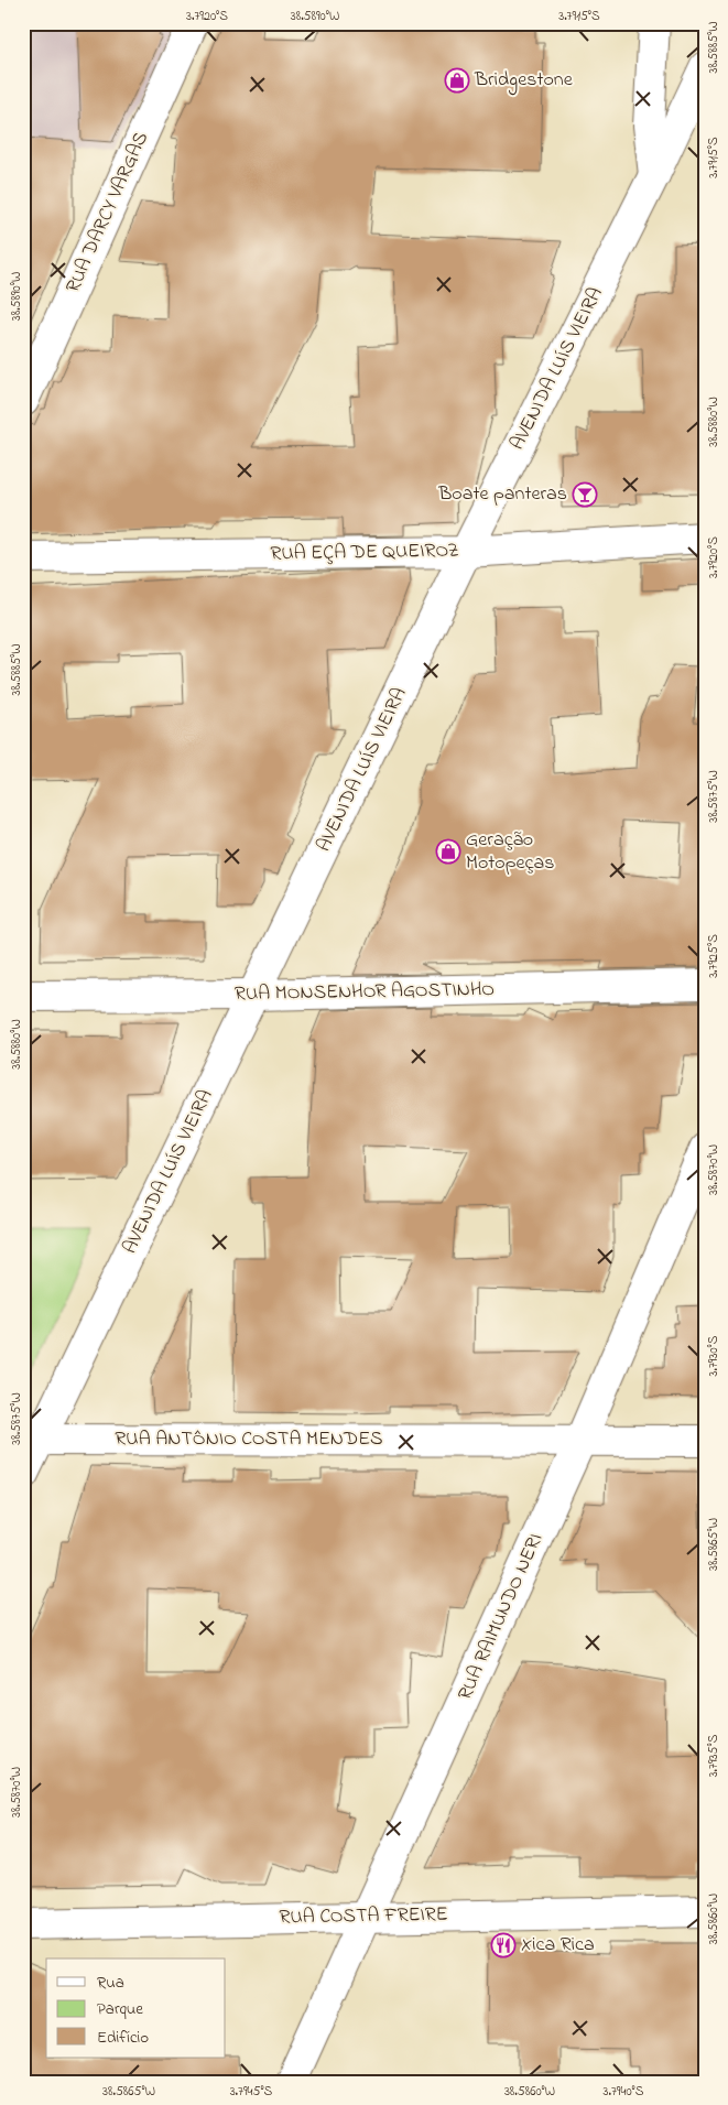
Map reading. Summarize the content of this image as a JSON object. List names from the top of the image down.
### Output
{
  "streets": {
    "street": [
      "RUA DARCY VARGAS",
      "AVENIDA LUÍS VIEIRA",
      "RUA EÇA DE QUEIROZ",
      "RUA MONSENHOR AGOSTINHO",
      "RUA ANTÔNIO COSTA MENDES",
      "RUA RAIMUNDO NERI",
      "RUA COSTA FREIRE"
    ]
  },
  "crossings": [
    ["AVENIDA LUÍS VIEIRA", "RUA EÇA DE QUEIROZ"],
    ["AVENIDA LUÍS VIEIRA", "RUA MONSENHOR AGOSTINHO"],
    ["AVENIDA LUÍS VIEIRA", "RUA ANTÔNIO COSTA MENDES"],
    ["RUA ANTÔNIO COSTA MENDES", "RUA RAIMUNDO NERI"],
    ["RUA RAIMUNDO NERI", "RUA COSTA FREIRE"]
  ],
  "places": {
    "shop": ["Bridgestone", "Geração Motopeças"],
    "bar": ["Boate panteras"],
    "restaurant": ["Xica Rica"]
  },
  "legend": ["Rua", "Parque", "Edifício"],
  "coordinates": [
    "3.7920°S",
    "38.5890°W",
    "3.7915°S",
    "38.5885°W",
    "38.5880°W",
    "38.5875°W",
    "3.7925°S",
    "38.5870°W",
    "3.7930°S",
    "38.5865°W",
    "3.7935°S",
    "38.5860°W",
    "3.7945°S",
    "3.7940°S"
  ]
}
